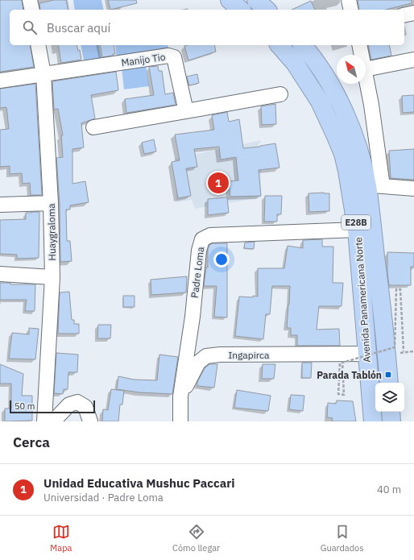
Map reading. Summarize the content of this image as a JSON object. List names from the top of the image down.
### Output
{
  "streets": {
    "highway": ["E28B", "Avenida Panamericana Norte"],
    "street": [
      "Manijo Tio",
      "Huaygraloma",
      "Padre Loma",
      "Ingapirca"
    ]
  },
  "crossings": [
    ["Manijo Tio", "Huaygraloma"],
    ["Padre Loma", "Avenida Panamericana Norte"],
    ["Padre Loma", "Ingapirca"],
    ["Avenida Panamericana Norte", "Ingapirca"]
  ],
  "places": {
    "transit": ["Parada Tablón"]
  },
  "scale_bar": "50 m",
  "north": "top left",
  "page": {
    "search": "Buscar aquí",
    "pins": "1",
    "scale": "50 m",
    "heading": "Cerca",
    "list": [
      {
        "mark": "1",
        "name": "Unidad Educativa Mushuc Paccari",
        "note": "Universidad · Padre Loma",
        "value": "40 m"
      }
    ],
    "nav": ["Mapa", "Cómo llegar", "Guardados"]
  }
}
